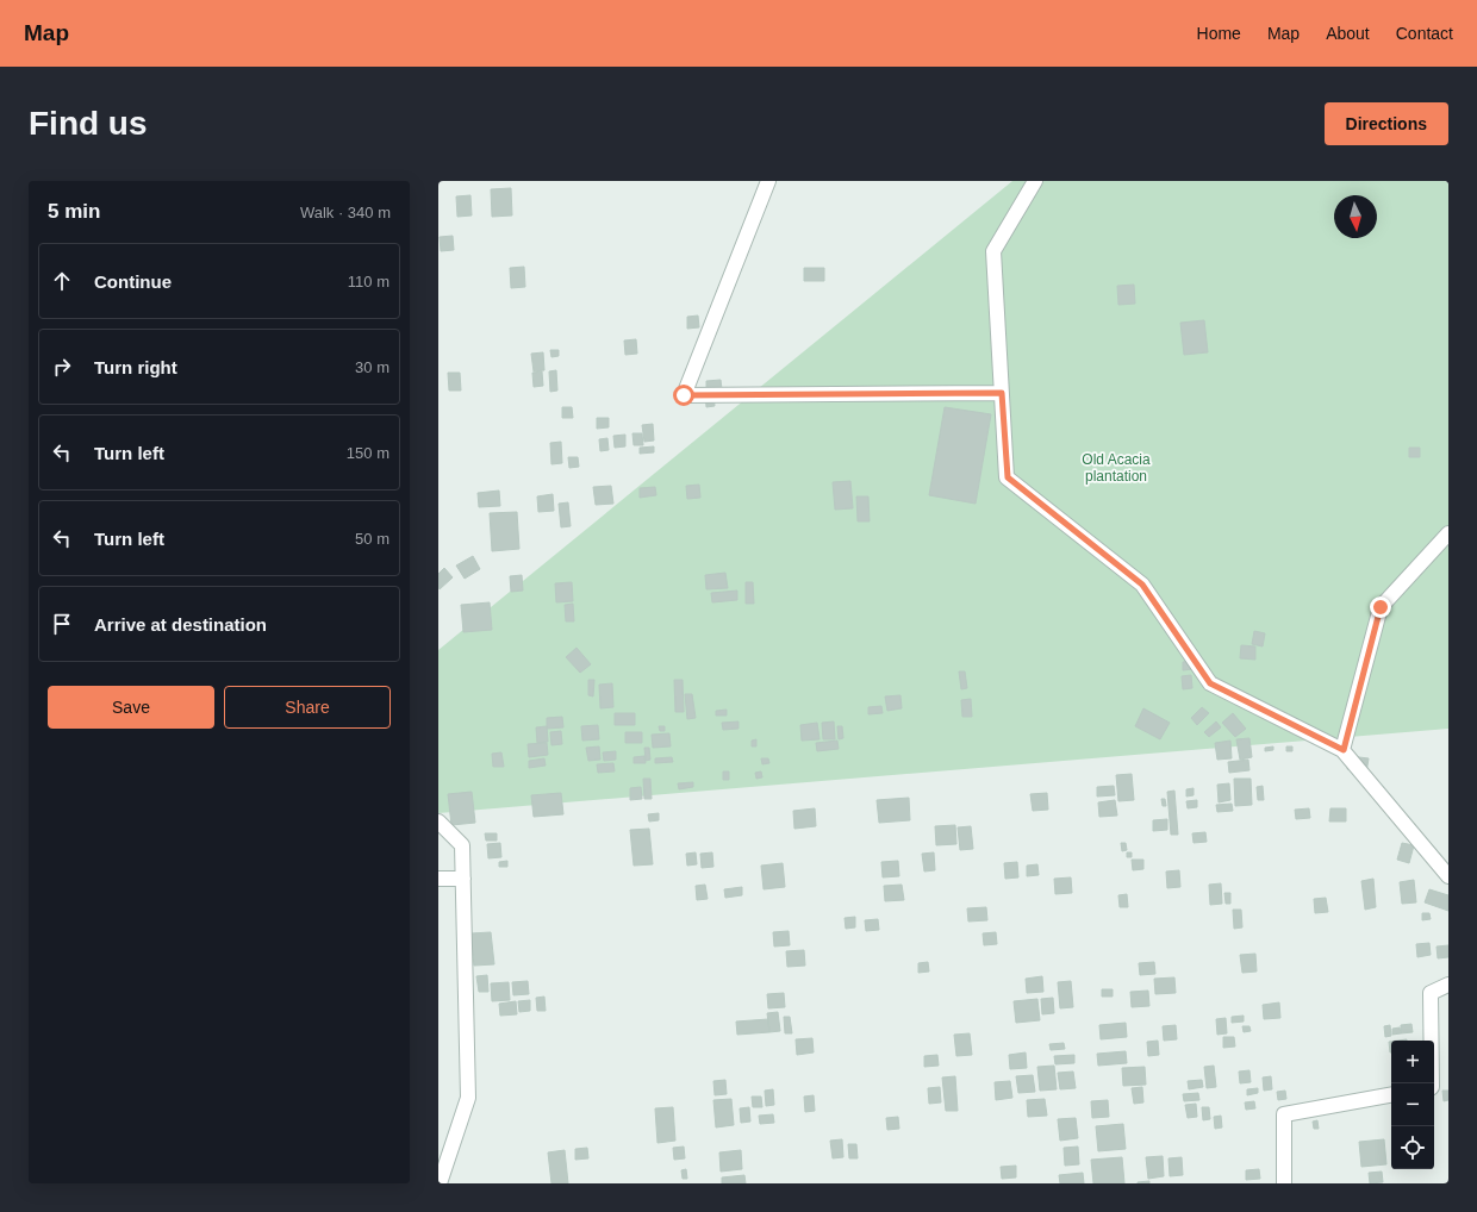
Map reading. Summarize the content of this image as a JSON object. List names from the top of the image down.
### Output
{
  "parks": ["Old Acacia plantation"],
  "north": "bottom",
  "page": {
    "header": "Map",
    "nav": [
      "Home",
      "Map",
      "About",
      "Contact"
    ],
    "buttons": [
      "Directions",
      ["Save", "Share"]
    ],
    "title": "Find us",
    "heading": ["5 min", "Walk · 340 m"],
    "list": [
      ["Continue", "110 m"],
      ["Turn right", "30 m"],
      ["Turn left", "150 m"],
      ["Turn left", "50 m"],
      "Arrive at destination"
    ],
    "map_buttons": ["+", "−"]
  }
}
